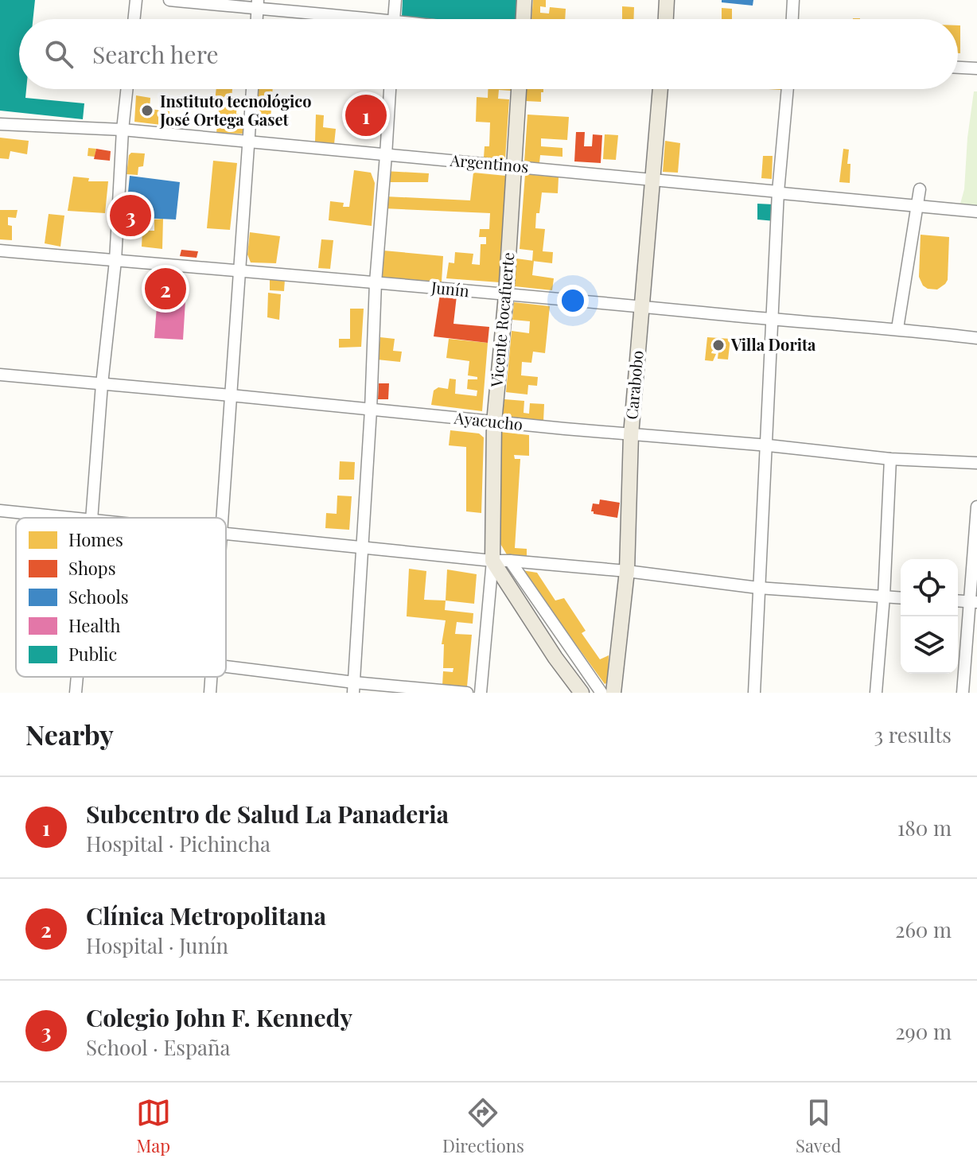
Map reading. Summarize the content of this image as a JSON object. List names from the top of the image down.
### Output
{
  "streets": {
    "main road": ["Vicente Rocafuerte", "Carabobo"],
    "street": ["Argentinos", "Junín", "Ayacucho"]
  },
  "crossings": [
    ["Argentinos", "Vicente Rocafuerte"],
    ["Argentinos", "Carabobo"],
    ["Junín", "Vicente Rocafuerte"],
    ["Junín", "Carabobo"],
    ["Vicente Rocafuerte", "Ayacucho"],
    ["Carabobo", "Ayacucho"]
  ],
  "places": ["Instituto tecnológico José Ortega Gaset", "Villa Dorita"],
  "legend": [
    "Homes",
    "Shops",
    "Schools",
    "Health",
    "Public"
  ],
  "page": {
    "search": "Search here",
    "pins": ["1", "3", "2"],
    "heading": ["Nearby", "3 results"],
    "list": [
      {
        "mark": "1",
        "name": "Subcentro de Salud La Panaderia",
        "note": "Hospital · Pichincha",
        "value": "180 m"
      },
      {
        "mark": "2",
        "name": "Clínica Metropolitana",
        "note": "Hospital · Junín",
        "value": "260 m"
      },
      {
        "mark": "3",
        "name": "Colegio John F. Kennedy",
        "note": "School · España",
        "value": "290 m"
      }
    ],
    "nav": ["Map", "Directions", "Saved"]
  }
}
